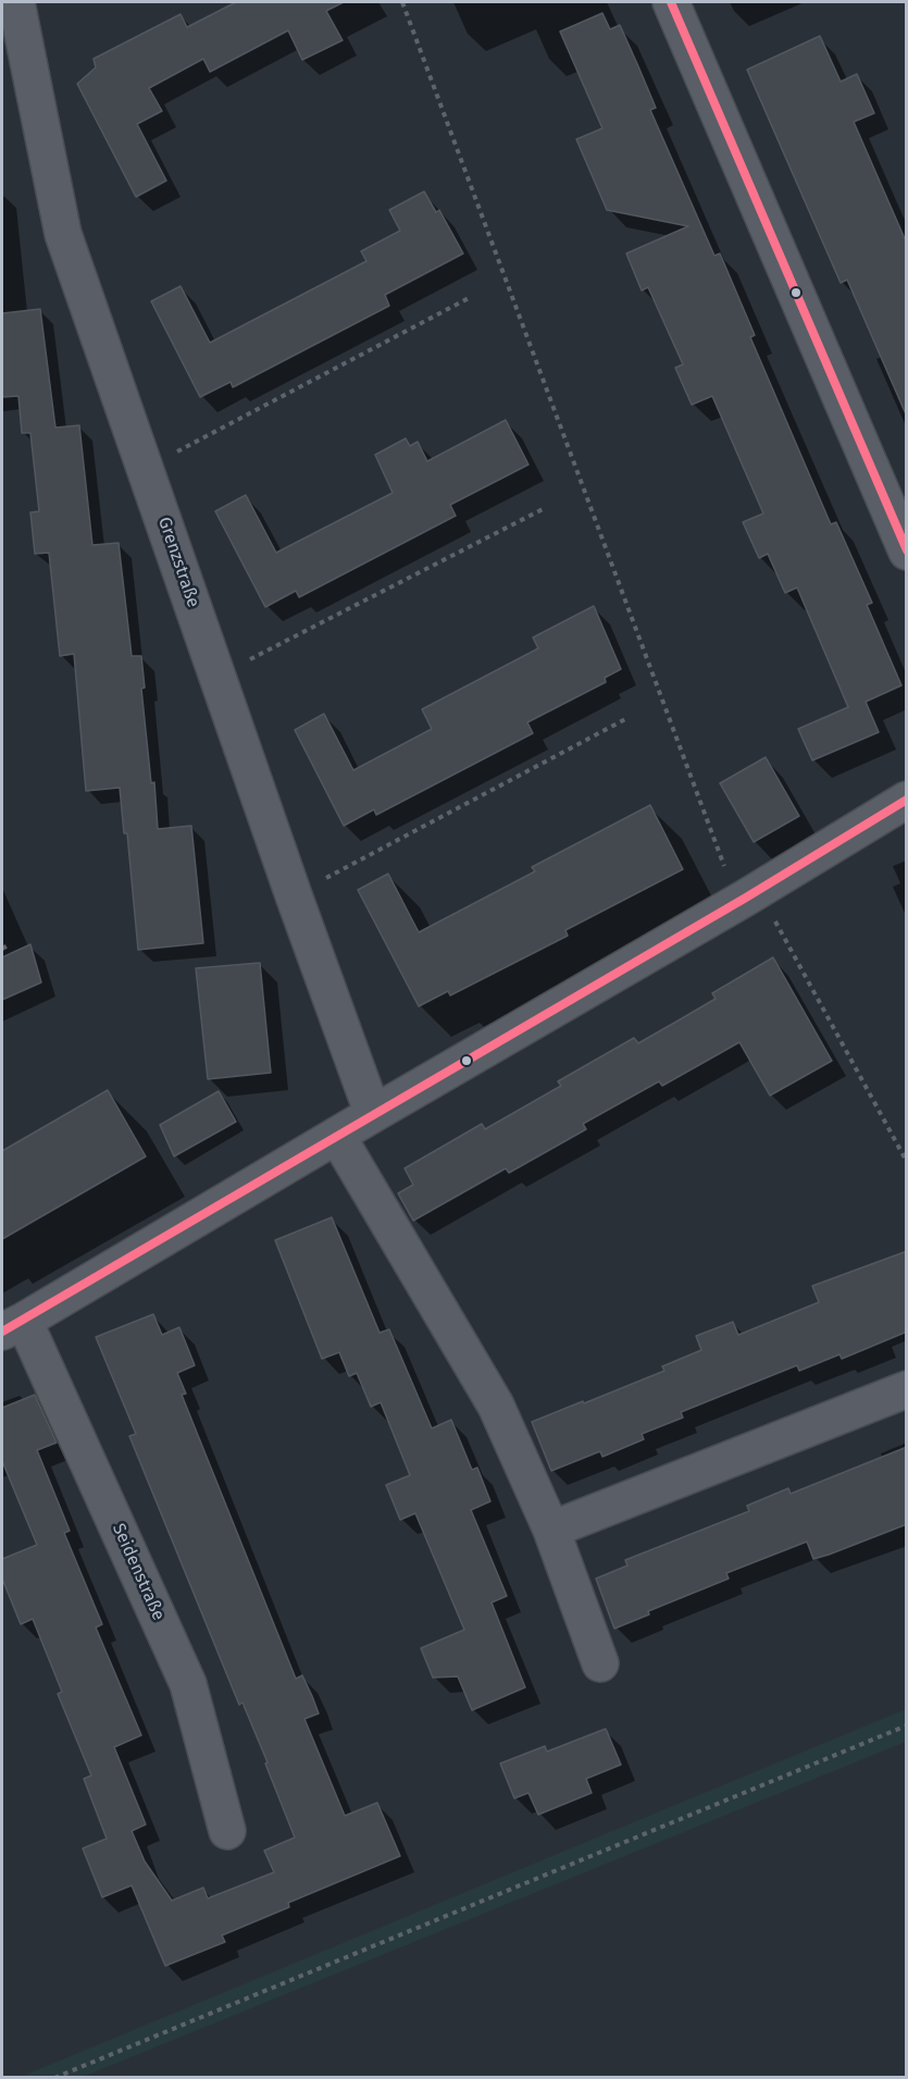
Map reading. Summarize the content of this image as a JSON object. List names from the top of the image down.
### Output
{
  "streets": {
    "street": ["Grenzstraße", "Seidenstraße"]
  },
  "crossings": [
    ["Grenzstraße", "Seidenstraße"]
  ]
}
